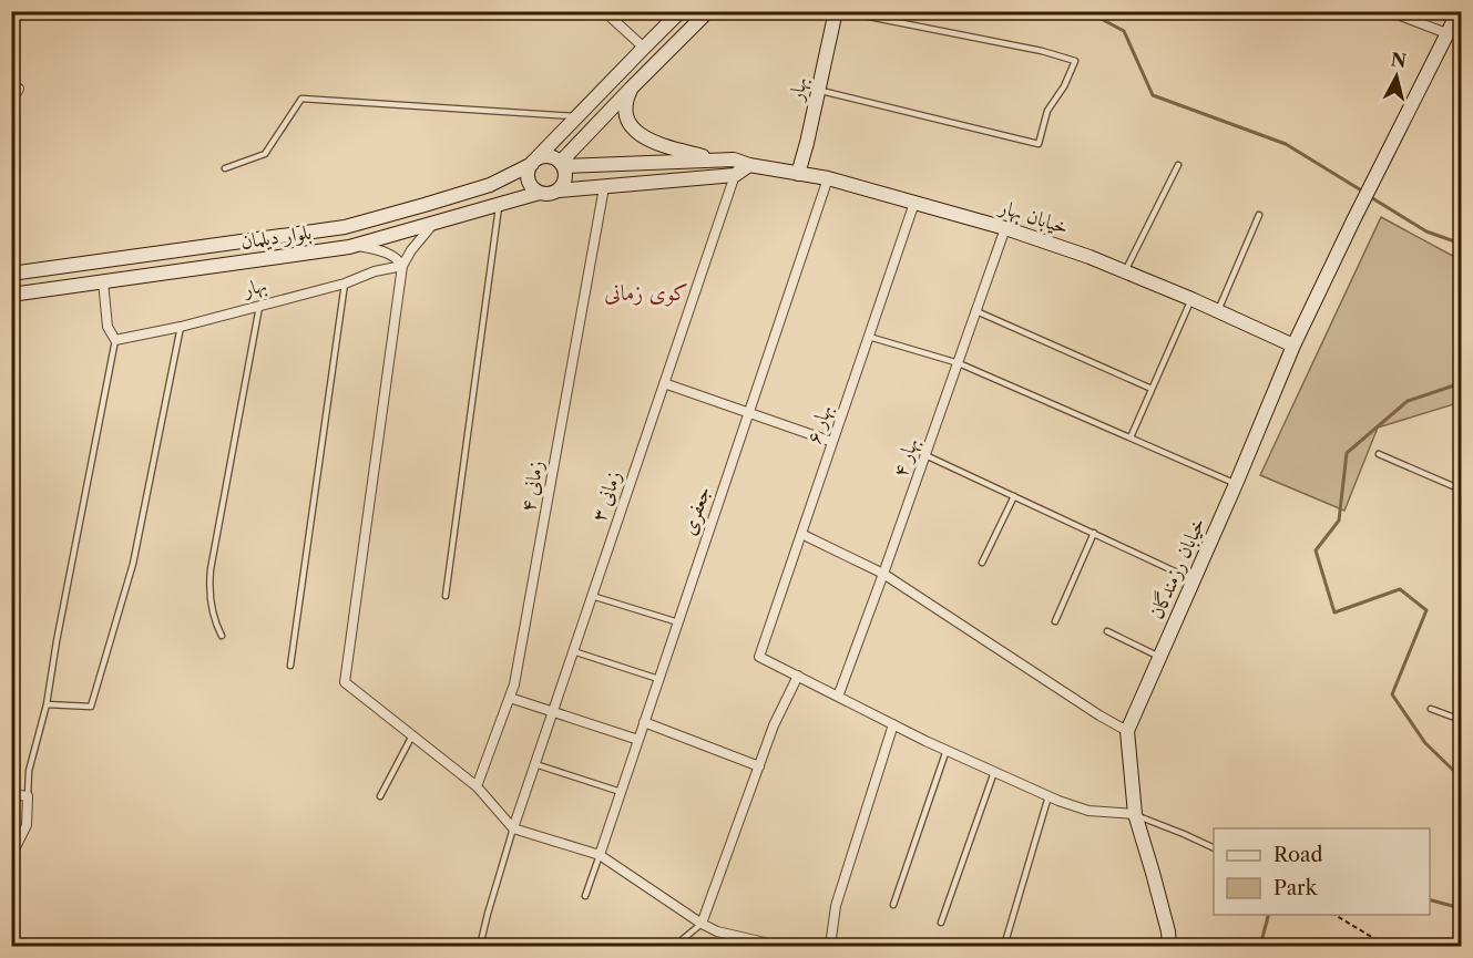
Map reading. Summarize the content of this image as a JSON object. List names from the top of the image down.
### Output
{
  "streets": {
    "main road": [
      "بهار",
      "خیابان بهار",
      "بلوار دیلمان",
      "خیابان رزمندگان"
    ],
    "street": [
      "بهار ۶",
      "بهار ۴",
      "زمانی ۴",
      "زمانی ۳",
      "جعفری"
    ]
  },
  "crossings": [
    ["بهار", "خیابان بهار"],
    ["خیابان بهار", "بلوار دیلمان"],
    ["خیابان بهار", "بهار ۶"],
    ["خیابان بهار", "بهار ۴"],
    ["خیابان بهار", "جعفری"],
    ["خیابان بهار", "خیابان رزمندگان"]
  ],
  "districts": ["کوی زمانی"],
  "legend": ["Road", "Park"],
  "north": "top"
}
